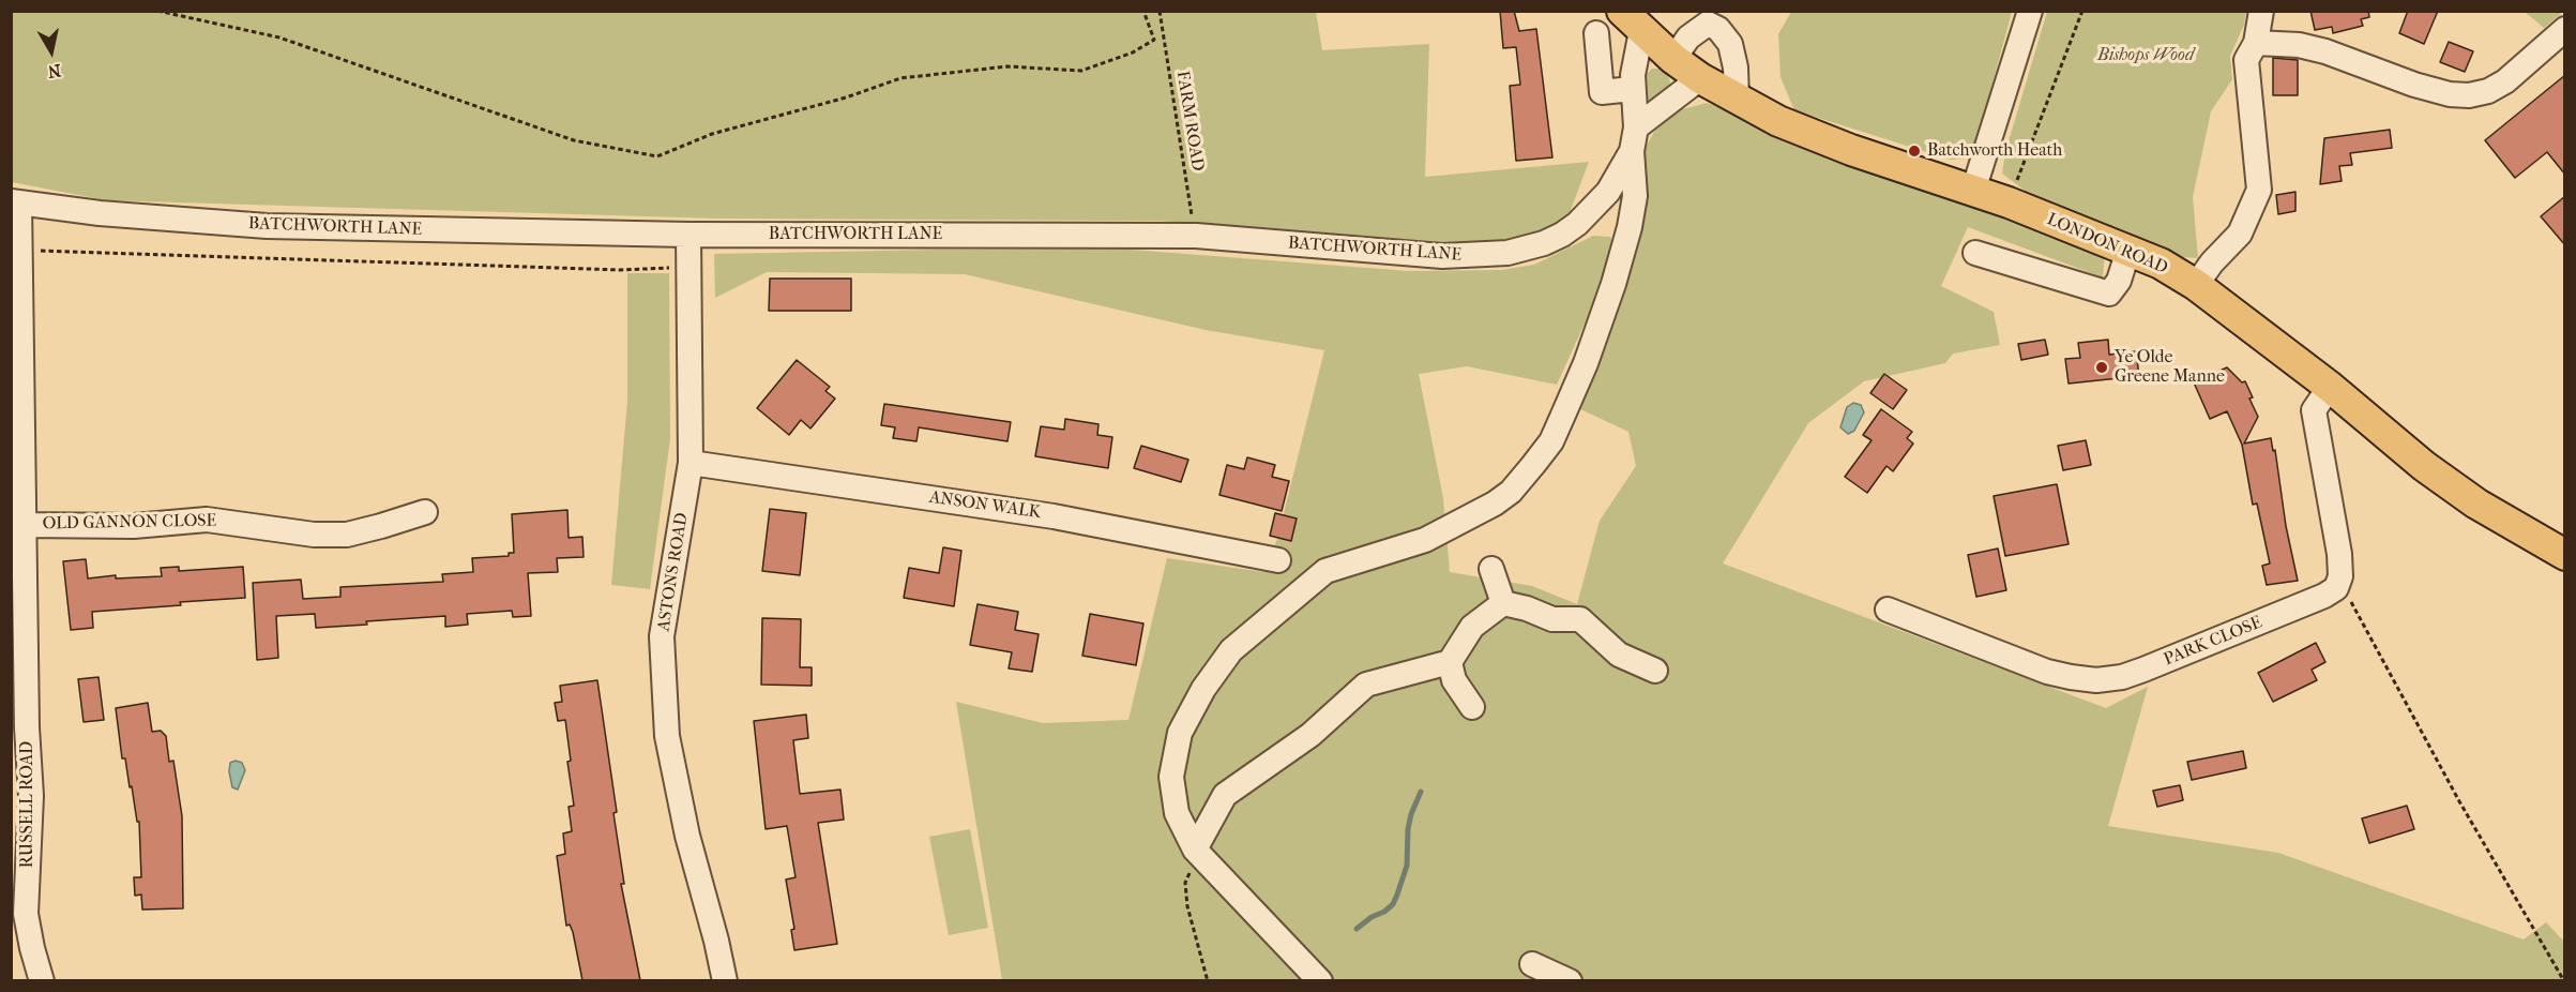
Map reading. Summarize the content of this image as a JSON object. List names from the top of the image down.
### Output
{
  "streets": {
    "main road": ["LONDON ROAD"],
    "street": [
      "BATCHWORTH LANE",
      "ANSON WALK",
      "OLD GANNON CLOSE",
      "ASTONS ROAD",
      "PARK CLOSE",
      "RUSSELL ROAD"
    ],
    "path": ["FARM ROAD"]
  },
  "crossings": [
    ["FARM ROAD", "BATCHWORTH LANE"],
    ["BATCHWORTH LANE", "LONDON ROAD"],
    ["BATCHWORTH LANE", "ASTONS ROAD"],
    ["BATCHWORTH LANE", "RUSSELL ROAD"],
    ["ANSON WALK", "ASTONS ROAD"],
    ["OLD GANNON CLOSE", "RUSSELL ROAD"]
  ],
  "parks": ["Bishops Wood"],
  "places": ["Batchworth Heath", "Ye Olde Greene Manne"],
  "north": "bottom"
}
